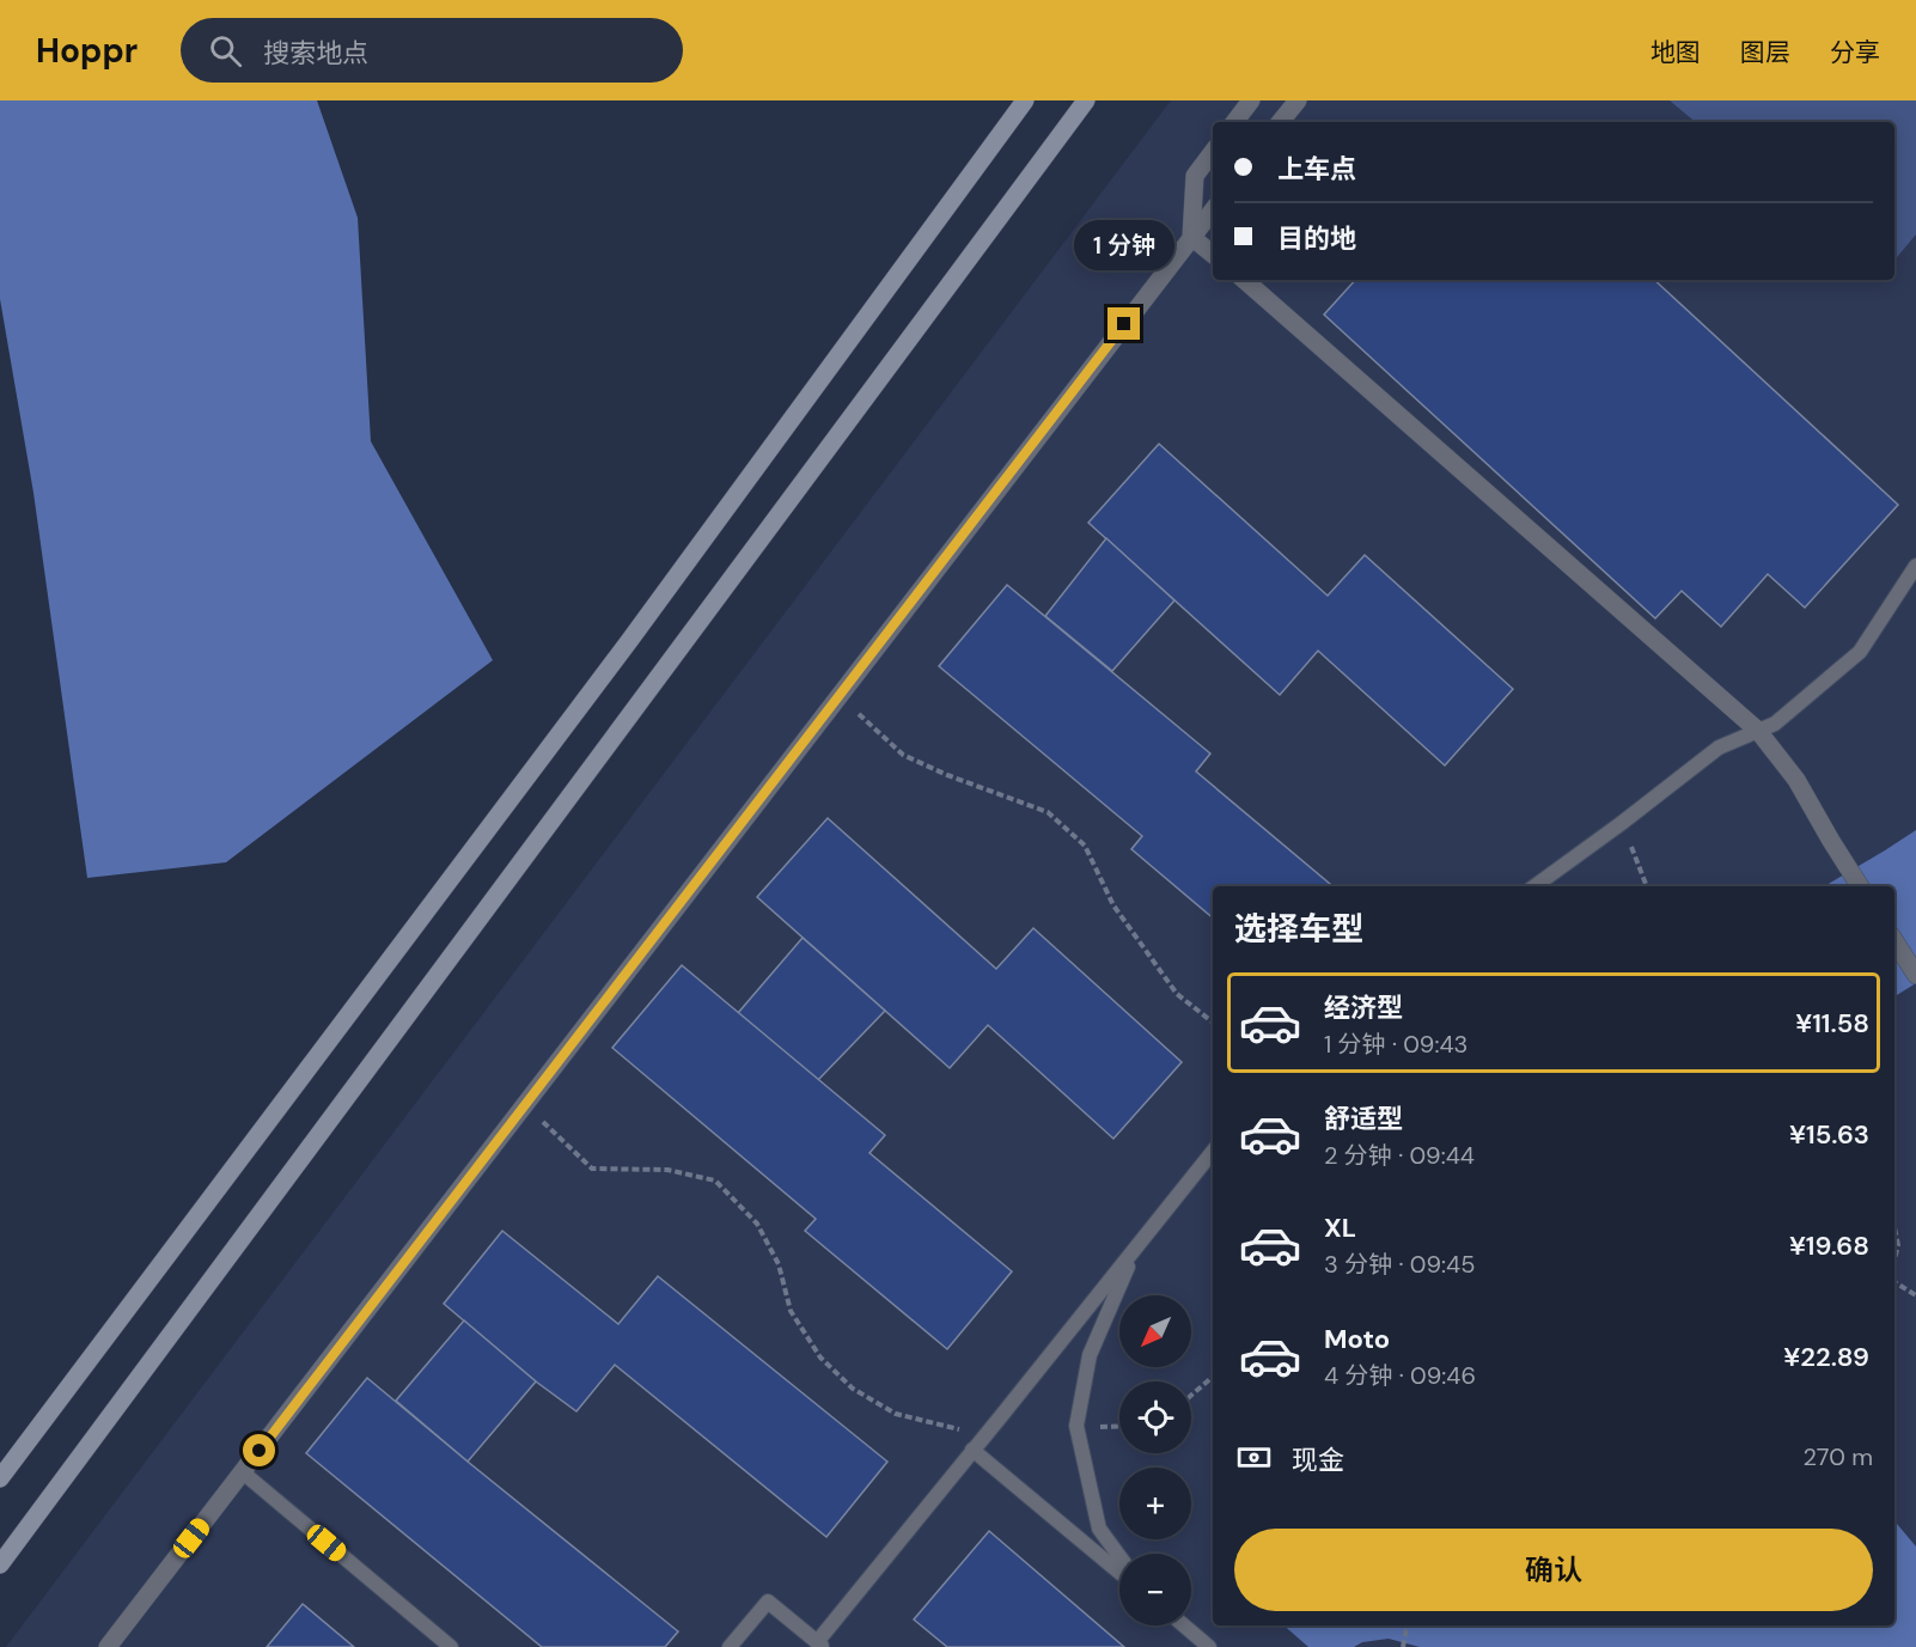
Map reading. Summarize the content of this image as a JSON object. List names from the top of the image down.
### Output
{
  "north": "bottom left",
  "page": {
    "header": "Hoppr",
    "search": "搜索地点",
    "nav": ["地图", "图层", "分享"],
    "banner": ["上车点", "目的地"],
    "bubble": "1 分钟",
    "heading": "选择车型",
    "list": [
      {
        "name": "经济型",
        "note": "1 分钟 · 09:43",
        "value": "¥11.58"
      },
      {
        "name": "舒适型",
        "note": "2 分钟 · 09:44",
        "value": "¥15.63"
      },
      {
        "name": "XL",
        "note": "3 分钟 · 09:45",
        "value": "¥19.68"
      },
      {
        "name": "Moto",
        "note": "4 分钟 · 09:46",
        "value": "¥22.89"
      }
    ],
    "map_buttons": ["+", "−"],
    "pay": ["现金", "270 m"],
    "buttons": "确认"
  }
}
